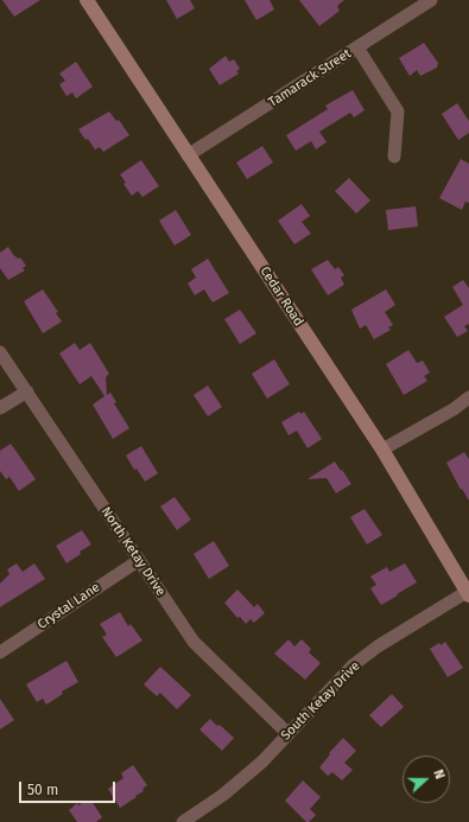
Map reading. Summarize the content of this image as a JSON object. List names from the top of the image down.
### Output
{
  "streets": {
    "street": [
      "Tamarack Street",
      "Cedar Road",
      "North Ketay Drive",
      "Crystal Lane",
      "South Ketay Drive"
    ]
  },
  "crossings": [
    ["Tamarack Street", "Cedar Road"],
    ["Cedar Road", "South Ketay Drive"],
    ["North Ketay Drive", "Crystal Lane"],
    ["North Ketay Drive", "South Ketay Drive"]
  ],
  "scale_bar": "50 m",
  "north": "right"
}
